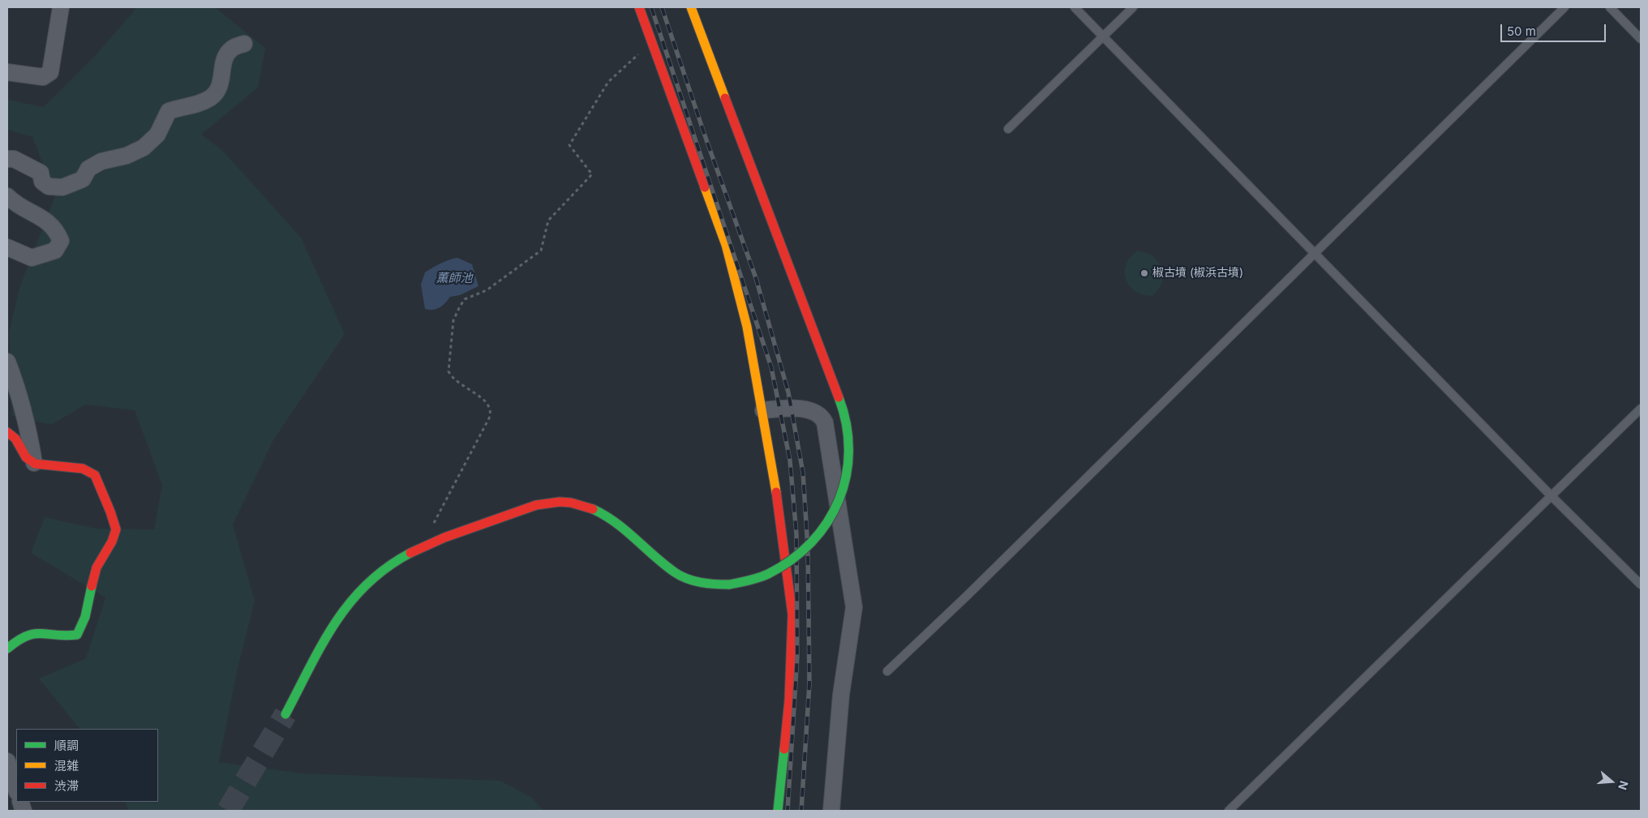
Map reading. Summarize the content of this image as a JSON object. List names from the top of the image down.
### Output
{
  "water": ["薫師池"],
  "places": ["椒古墳 (椒浜古墳)"],
  "legend": ["順調", "混雑", "渋滞"],
  "scale_bar": "50 m",
  "north": "right"
}
